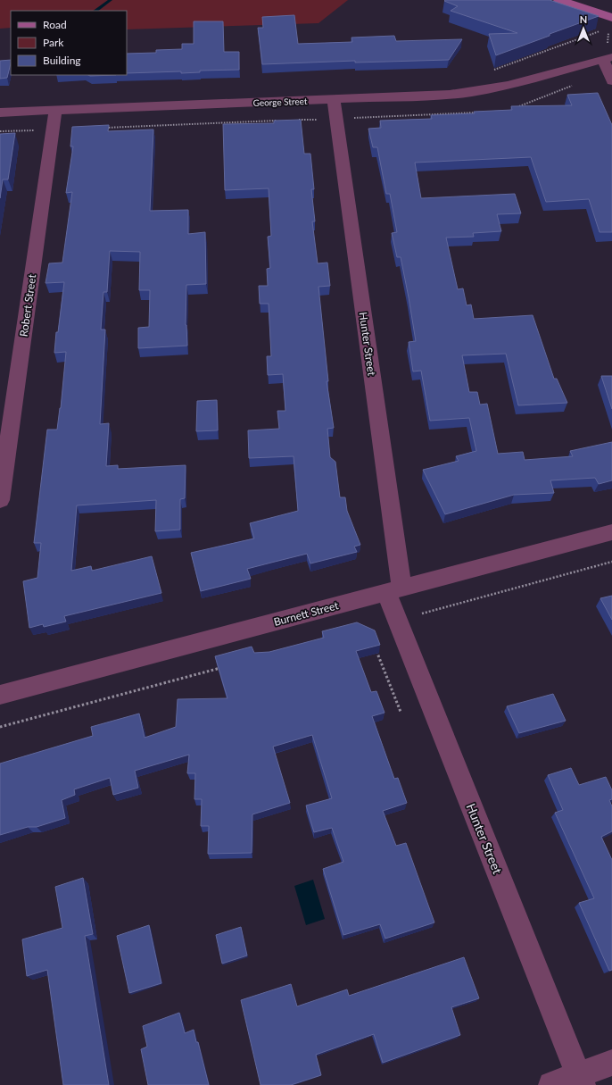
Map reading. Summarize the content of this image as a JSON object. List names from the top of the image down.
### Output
{
  "streets": {
    "street": [
      "George Street",
      "Robert Street",
      "Hunter Street",
      "Burnett Street"
    ]
  },
  "crossings": [
    ["George Street", "Robert Street"],
    ["George Street", "Hunter Street"],
    ["Hunter Street", "Burnett Street"]
  ],
  "legend": ["Road", "Park", "Building"],
  "north": "top"
}
